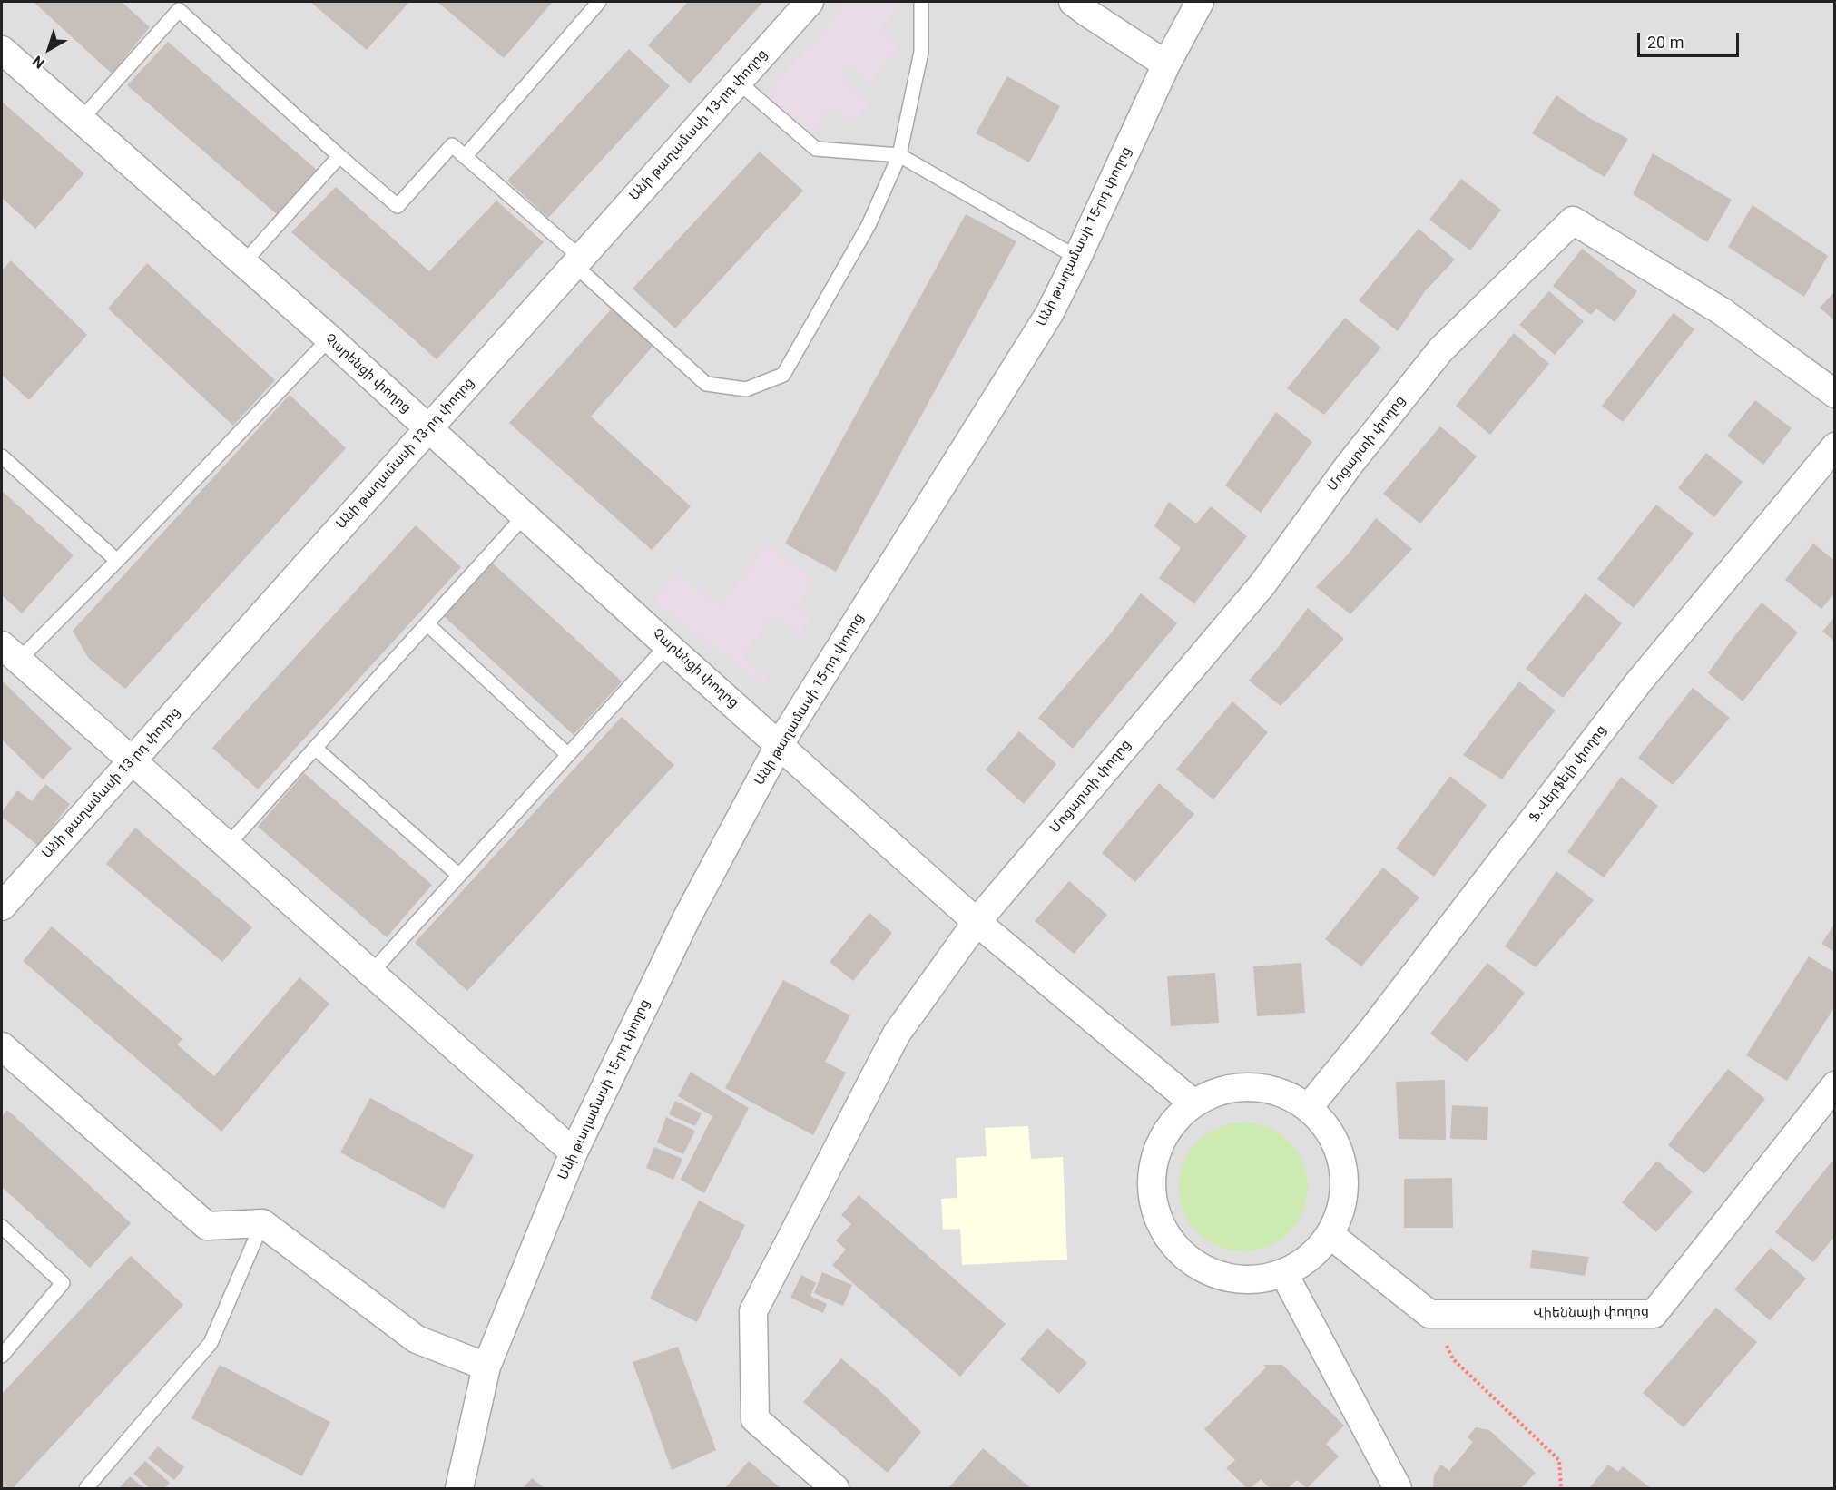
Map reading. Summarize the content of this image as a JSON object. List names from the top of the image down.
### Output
{
  "streets": {
    "street": [
      "Անի թաղամասի 13-րդ փողոց",
      "Անի թաղամասի 15-րդ փողոց",
      "Չարենցի փողոց",
      "Մոցարտի փողոց",
      "Ֆ.Վերֆելի փողոց",
      "Վիեննայի փողոց"
    ]
  },
  "crossings": [
    ["Անի թաղամասի 13-րդ փողոց", "Չարենցի փողոց"],
    ["Անի թաղամասի 15-րդ փողոց", "Չարենցի փողոց"],
    ["Չարենցի փողոց", "Մոցարտի փողոց"],
    ["Չարենցի փողոց", "Ֆ.Վերֆելի փողոց"]
  ],
  "scale_bar": "20 m",
  "north": "bottom left"
}
